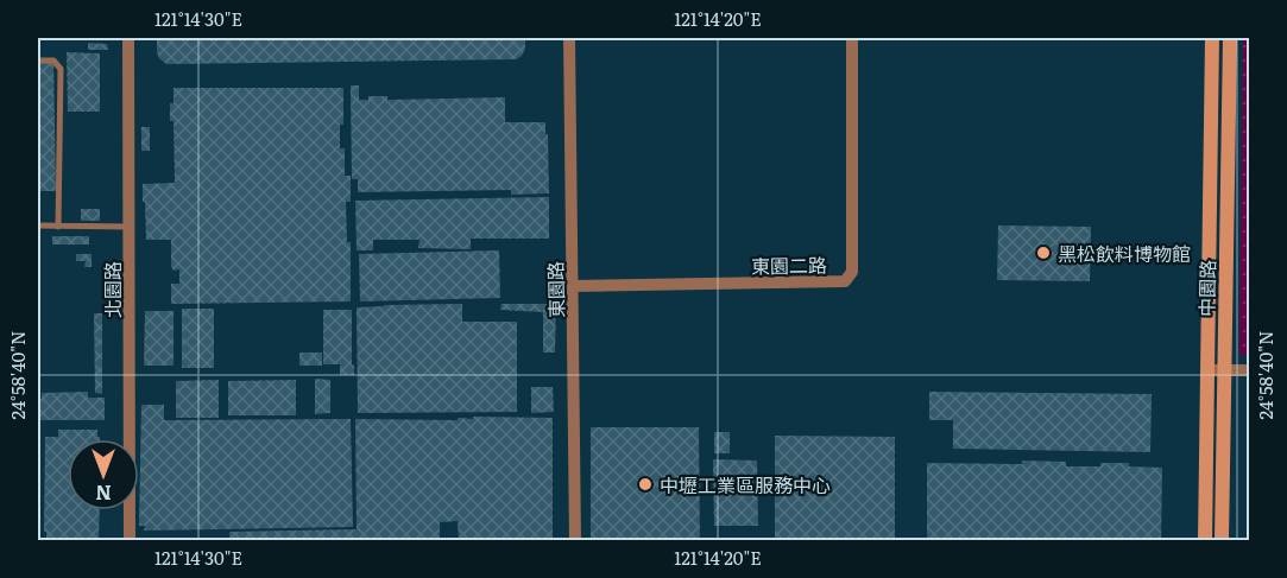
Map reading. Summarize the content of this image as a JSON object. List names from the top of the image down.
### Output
{
  "streets": {
    "main road": ["中園路"],
    "street": ["東園二路", "北園路", "東園路"]
  },
  "crossings": [
    ["東園二路", "東園路"]
  ],
  "places": ["黑松飲料博物館", "中壢工業區服務中心"],
  "north": "bottom",
  "coordinates": ["121°14'30\"E", "121°14'20\"E", "24°58'40\"N"]
}
